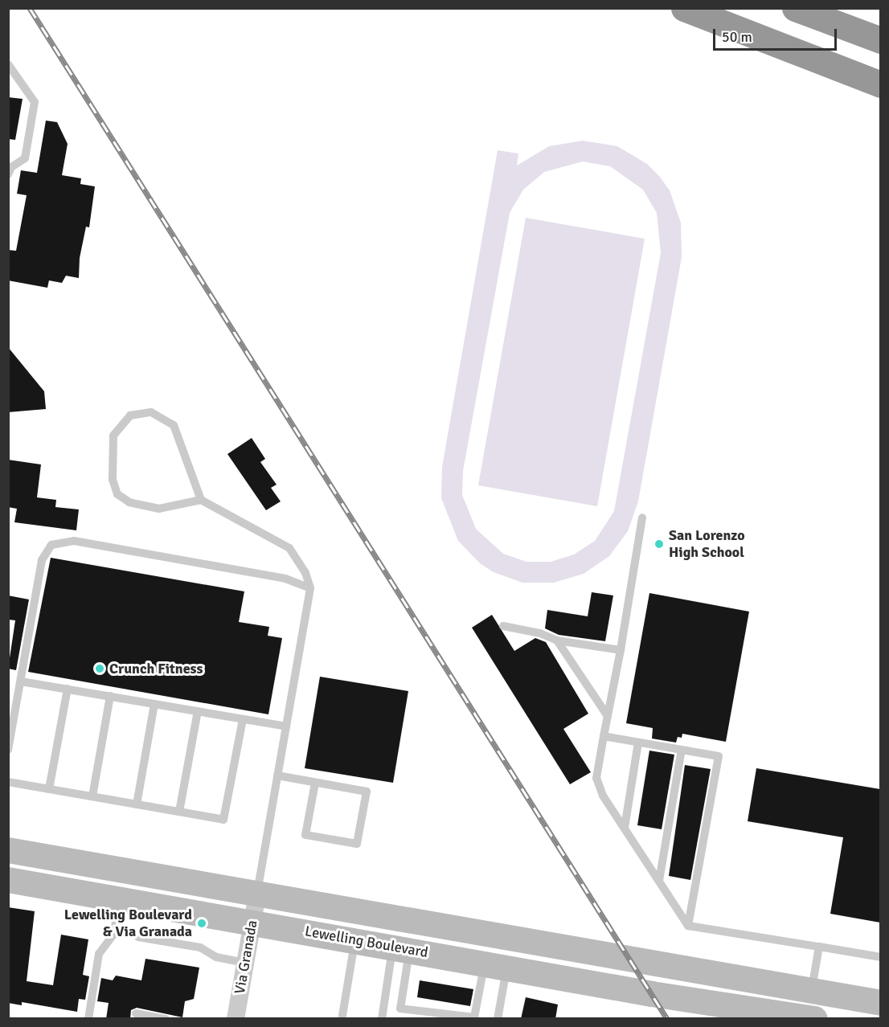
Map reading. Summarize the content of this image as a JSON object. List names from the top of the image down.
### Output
{
  "streets": {
    "main road": ["Lewelling Boulevard"],
    "street": ["Via Granada"]
  },
  "crossings": [
    ["Lewelling Boulevard", "Via Granada"]
  ],
  "places": ["San Lorenzo High School", "Crunch Fitness", "Lewelling Boulevard & Via Granada"],
  "scale_bar": "50 m"
}
